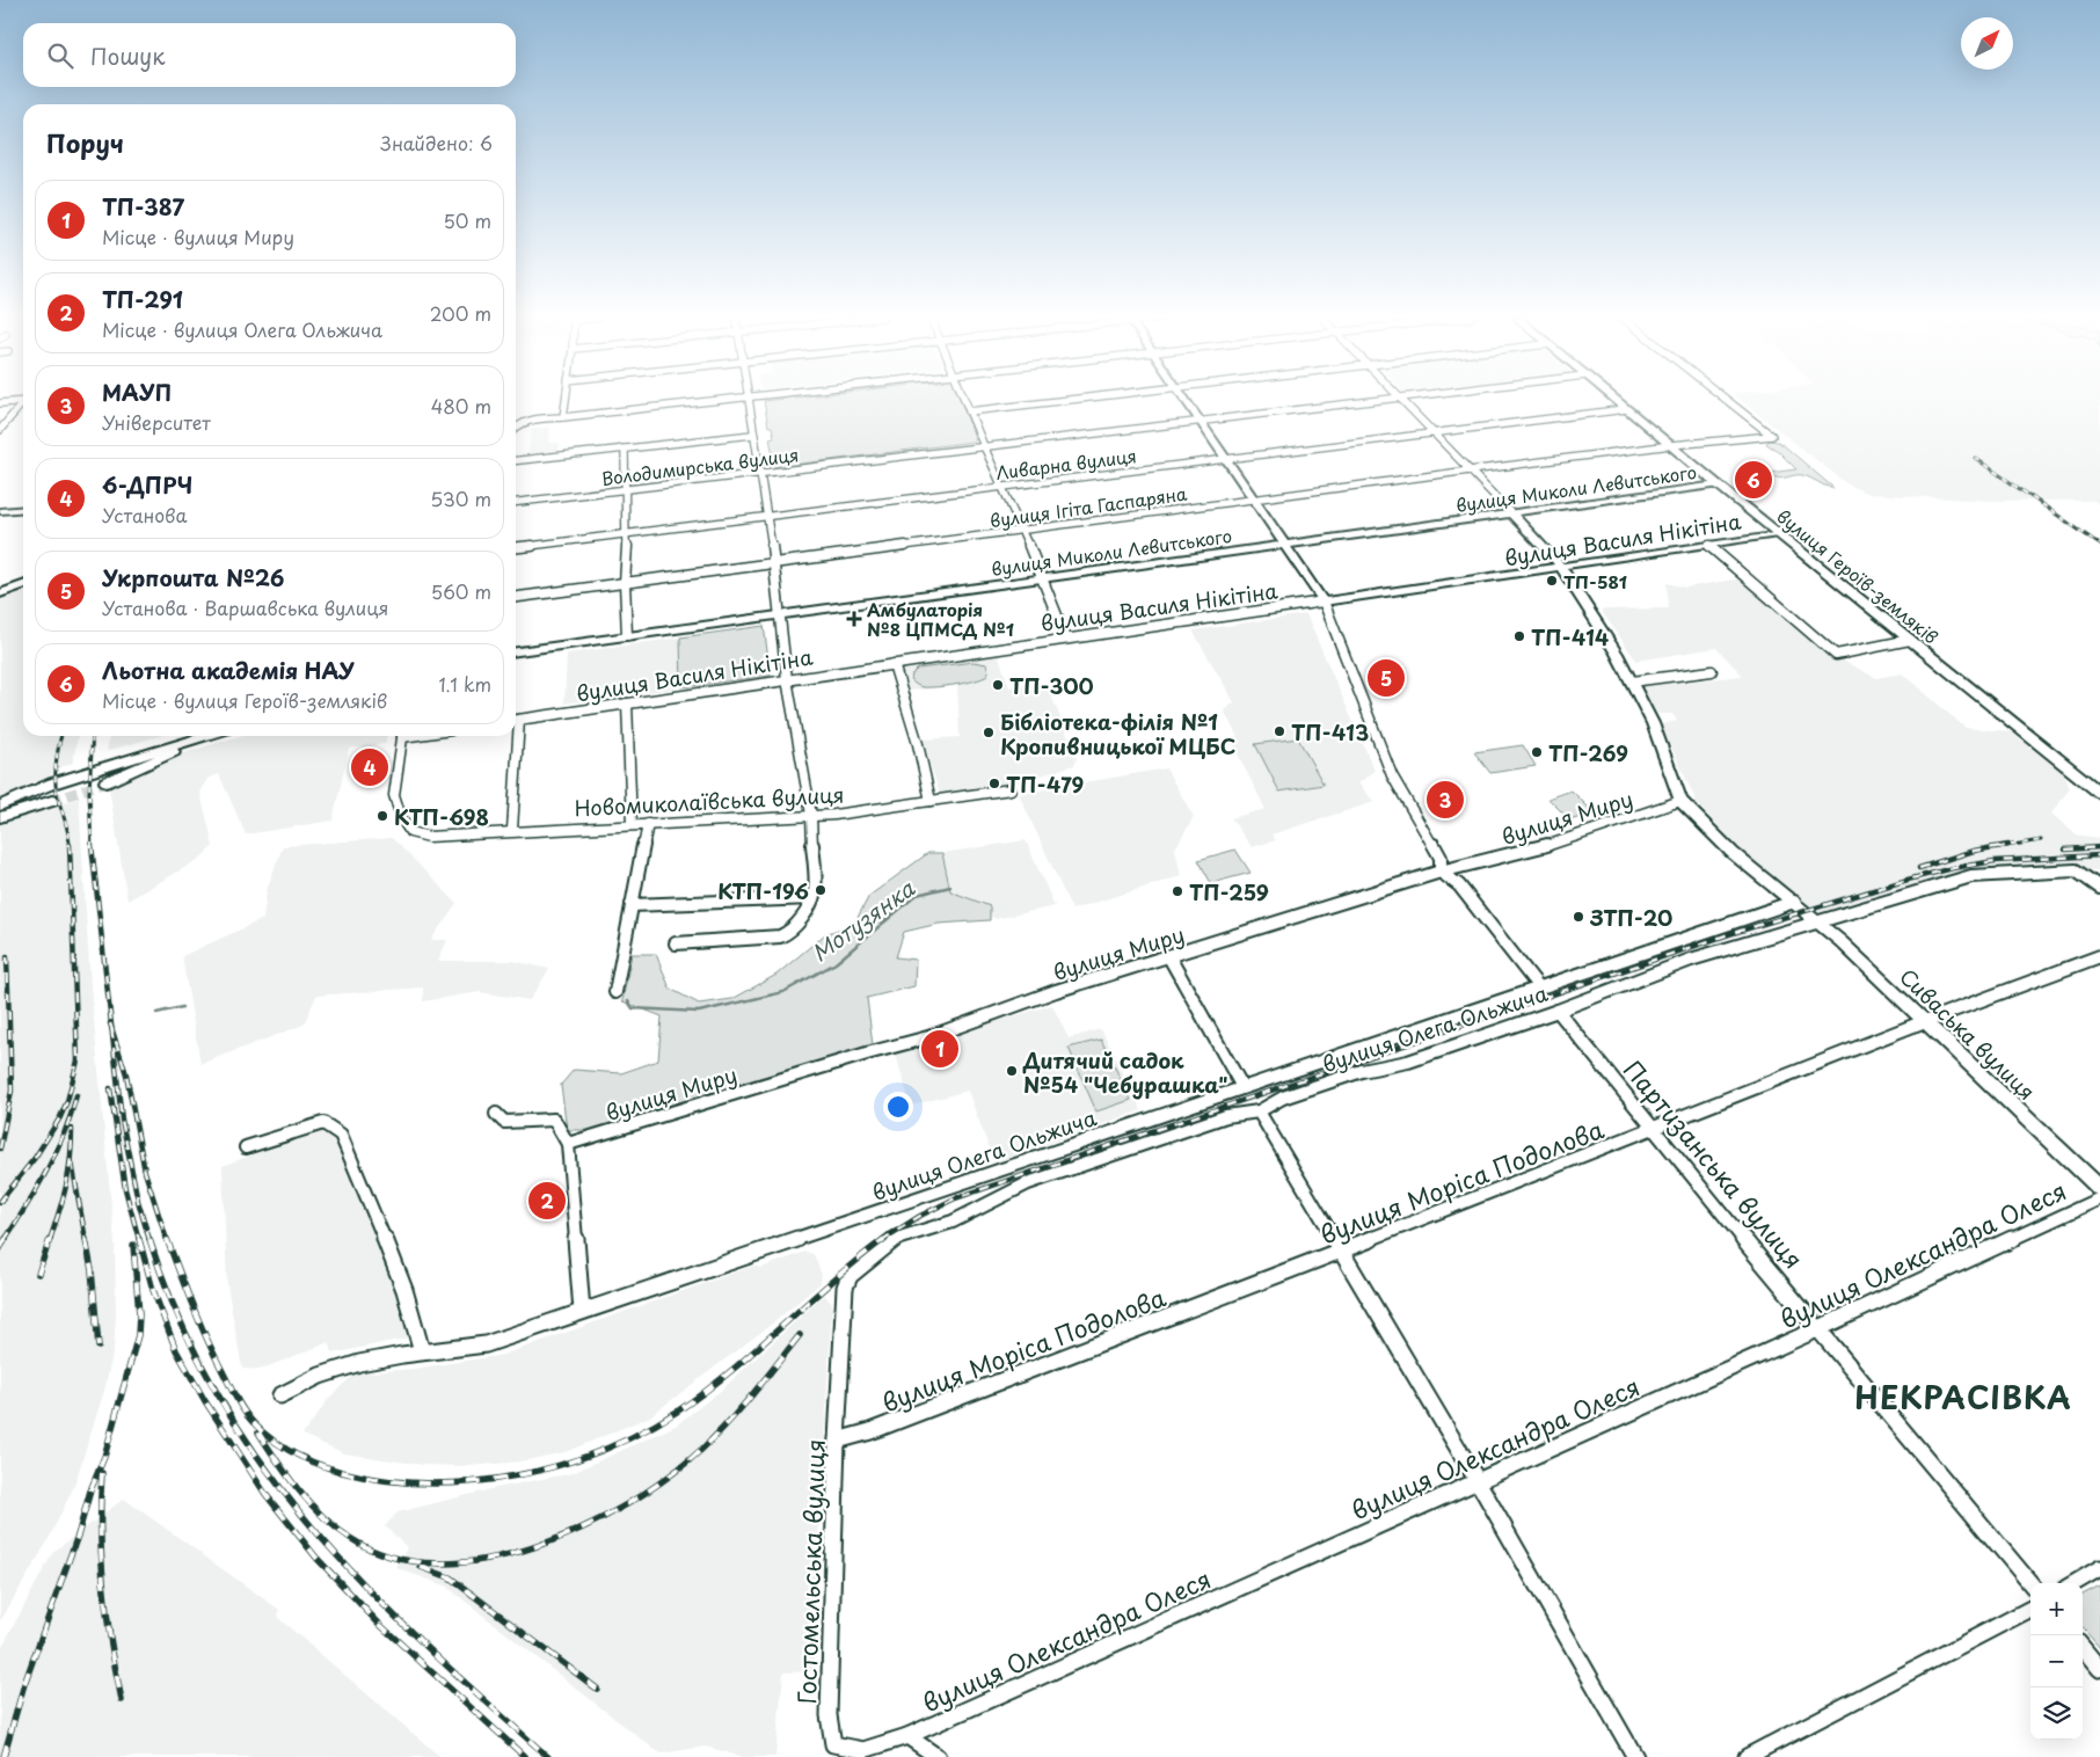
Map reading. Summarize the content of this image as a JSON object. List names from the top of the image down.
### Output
{
  "streets": {
    "main road": ["вулиця Героїв-земляків"],
    "street": [
      "Ливарна вулиця",
      "Володимирська вулиця",
      "вулиця Миколи Левитського",
      "вулиця Ігіта Гаспаряна",
      "вулиця Василя Нікітіна",
      "Новомиколаївська вулиця",
      "вулиця Миру",
      "вулиця Олега Ольжича",
      "Сиваська вулиця",
      "Партизанська вулиця",
      "вулиця Моріса Подолова",
      "вулиця Олександра Олеся",
      "Гостомельська вулиця"
    ]
  },
  "crossings": [
    ["Ливарна вулиця", "вулиця Героїв-земляків"],
    ["вулиця Миколи Левитського", "вулиця Героїв-земляків"],
    ["вулиця Ігіта Гаспаряна", "вулиця Героїв-земляків"],
    ["вулиця Василя Нікітіна", "вулиця Героїв-земляків"],
    ["вулиця Миру", "Сиваська вулиця"],
    ["вулиця Олега Ольжича", "Сиваська вулиця"],
    ["вулиця Олега Ольжича", "Партизанська вулиця"],
    ["вулиця Олега Ольжича", "Гостомельська вулиця"],
    ["Сиваська вулиця", "вулиця Моріса Подолова"],
    ["Партизанська вулиця", "вулиця Моріса Подолова"],
    ["Партизанська вулиця", "вулиця Олександра Олеся"],
    ["вулиця Моріса Подолова", "Гостомельська вулиця"],
    ["вулиця Олександра Олеся", "Гостомельська вулиця"]
  ],
  "districts": ["НЕКРАСІВКА"],
  "water": ["Мотузянка"],
  "places": {
    "other": [
      "ТП-581",
      "ТП-414",
      "ТП-300",
      "ТП-413",
      "Бібліотека-філія №1 Кропивницької МЦБС",
      "ТП-269",
      "ТП-479",
      "КТП-698",
      "КТП-196",
      "ТП-259",
      "ЗТП-20",
      "Дитячий садок №54 \"Чебурашка\""
    ],
    "health": ["Амбулаторія №8 ЦПМСД №1"]
  },
  "north": "top right",
  "page": {
    "search": "Пошук",
    "heading": ["Поруч", "Знайдено: 6"],
    "list": [
      {
        "mark": "1",
        "name": "ТП-387",
        "note": "Місце · вулиця Миру",
        "value": "50 m"
      },
      {
        "mark": "2",
        "name": "ТП-291",
        "note": "Місце · вулиця Олега Ольжича",
        "value": "200 m"
      },
      {
        "mark": "3",
        "name": "МАУП",
        "note": "Університет",
        "value": "480 m"
      },
      {
        "mark": "4",
        "name": "6-ДПРЧ",
        "note": "Установа",
        "value": "530 m"
      },
      {
        "mark": "5",
        "name": "Укрпошта №26",
        "note": "Установа · Варшавська вулиця",
        "value": "560 m"
      },
      {
        "mark": "6",
        "name": "Льотна академія НАУ",
        "note": "Місце · вулиця Героїв-земляків",
        "value": "1.1 km"
      }
    ],
    "pins": [
      "6",
      "5",
      "4",
      "3",
      "1",
      "2"
    ],
    "map_buttons": ["+", "−"]
  }
}
